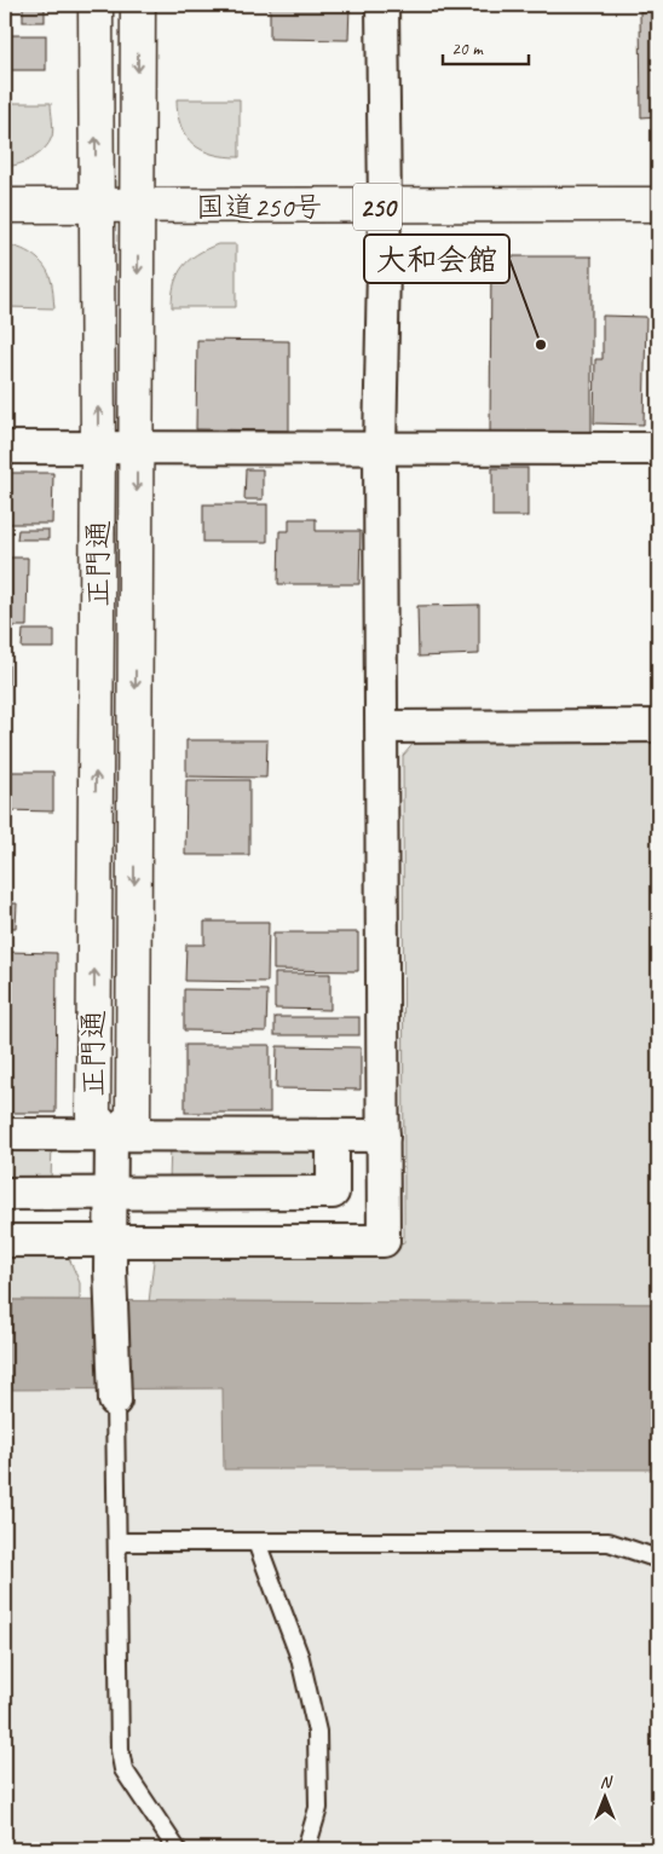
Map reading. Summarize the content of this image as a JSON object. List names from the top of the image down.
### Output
{
  "streets": {
    "main road": ["国道250号", "250", "正門通"]
  },
  "crossings": [
    ["国道250号", "正門通"]
  ],
  "places": ["大和会館"],
  "scale_bar": "20 m",
  "north": "top"
}
